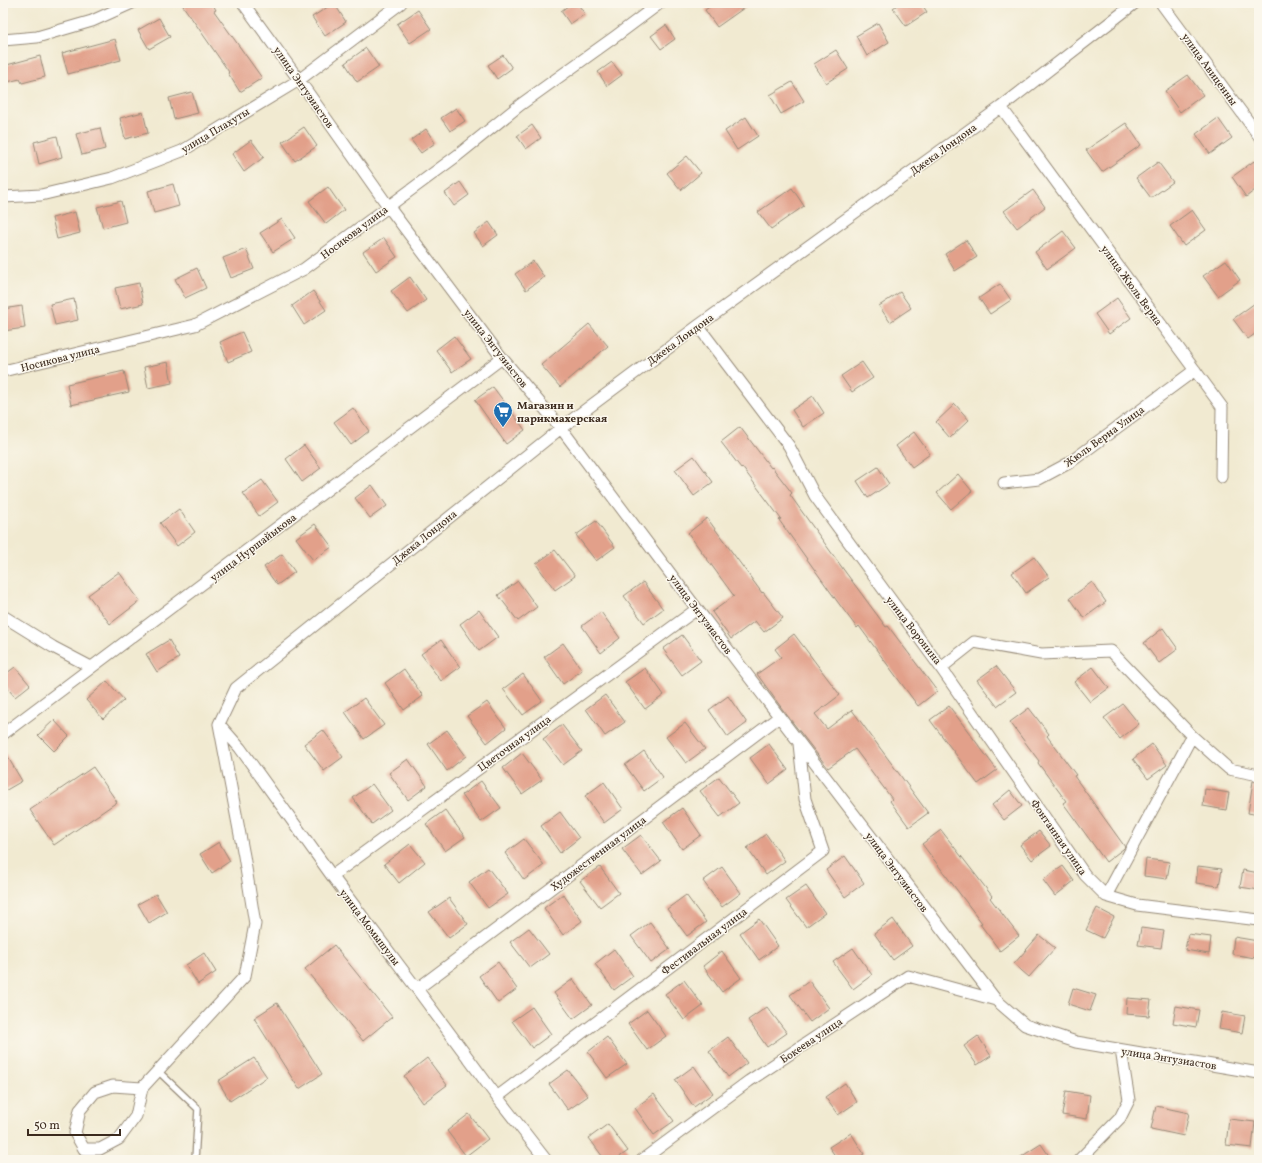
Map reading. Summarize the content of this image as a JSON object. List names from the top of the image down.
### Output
{
  "streets": {
    "street": [
      "улица Авиценны",
      "улица Энтузиастов",
      "улица Плахуты",
      "Джека Лондона",
      "Носикова улица",
      "улица Жюль Верна",
      "Жюль Верна Улица",
      "улица Нуршайыкова",
      "улица Воронина",
      "Цветочная улица",
      "Фонтанная улица",
      "Художественная улица",
      "улица Момышулы",
      "Фестивальная улица",
      "Бокеева улица"
    ]
  },
  "crossings": [
    ["улица Энтузиастов", "улица Плахуты"],
    ["улица Энтузиастов", "Джека Лондона"],
    ["улица Энтузиастов", "Носикова улица"],
    ["улица Энтузиастов", "улица Нуршайыкова"],
    ["улица Энтузиастов", "Цветочная улица"],
    ["улица Энтузиастов", "Художественная улица"],
    ["улица Энтузиастов", "Фестивальная улица"],
    ["улица Энтузиастов", "Бокеева улица"],
    ["Джека Лондона", "улица Жюль Верна"],
    ["Джека Лондона", "улица Воронина"],
    ["Джека Лондона", "улица Момышулы"],
    ["улица Жюль Верна", "Жюль Верна Улица"],
    ["улица Воронина", "Фонтанная улица"],
    ["Цветочная улица", "улица Момышулы"],
    ["Художественная улица", "улица Момышулы"],
    ["улица Момышулы", "Фестивальная улица"]
  ],
  "places": {
    "supermarket": ["Магазин и парикмахерская"]
  },
  "scale_bar": "50 m"
}
